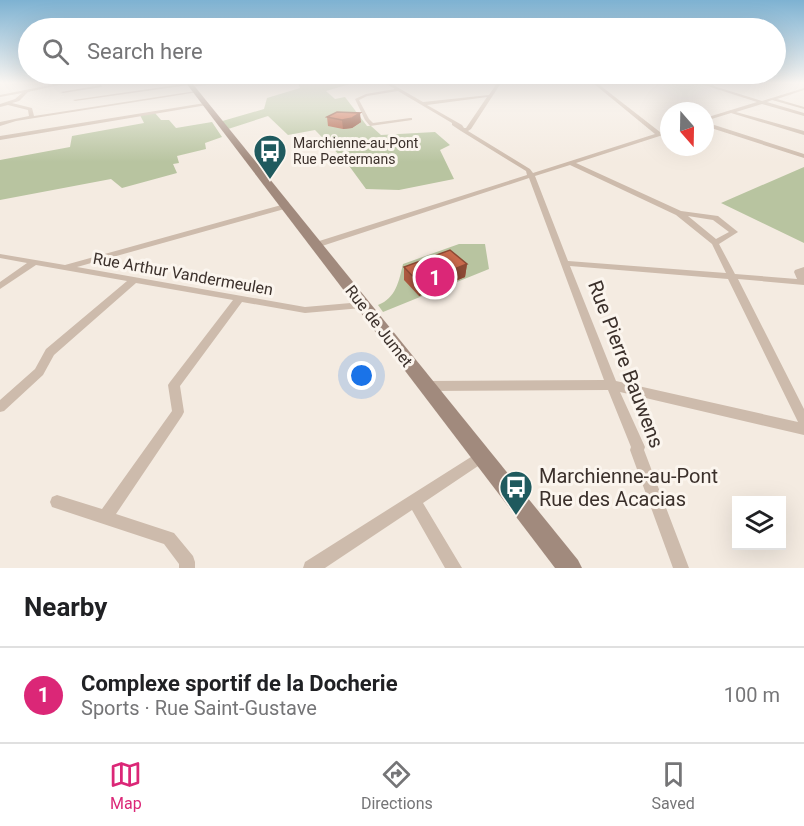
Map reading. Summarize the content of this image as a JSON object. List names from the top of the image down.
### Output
{
  "streets": {
    "street": ["Rue Arthur Vandermeulen", "Rue de Jumet", "Rue Pierre Bauwens"]
  },
  "crossings": [
    ["Rue Arthur Vandermeulen", "Rue de Jumet"]
  ],
  "places": {
    "bus stop": ["Marchienne-au-Pont Rue Peetermans", "Marchienne-au-Pont Rue des Acacias"]
  },
  "north": "bottom",
  "page": {
    "search": "Search here",
    "pins": "1",
    "heading": "Nearby",
    "list": [
      {
        "mark": "1",
        "name": "Complexe sportif de la Docherie",
        "note": "Sports · Rue Saint-Gustave",
        "value": "100 m"
      }
    ],
    "nav": ["Map", "Directions", "Saved"]
  }
}
